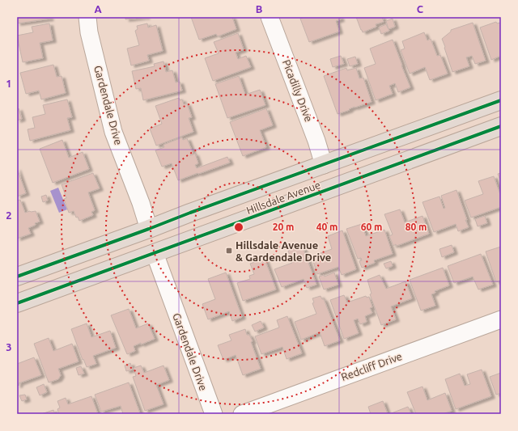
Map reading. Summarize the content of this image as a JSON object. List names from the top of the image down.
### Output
{
  "streets": {
    "highway": ["Hillsdale Avenue"],
    "street": ["Picadilly Drive", "Gardendale Drive", "Redcliff Drive"]
  },
  "crossings": [
    ["Picadilly Drive", "Hillsdale Avenue"],
    ["Gardendale Drive", "Hillsdale Avenue"]
  ],
  "places": {
    "transit": ["Hillsdale Avenue & Gardendale Drive"]
  },
  "grid": {
    "columns": ["A", "B", "C"],
    "rows": ["1", "2", "3"]
  },
  "rings": [
    "20 m",
    "40 m",
    "60 m",
    "80 m"
  ]
}
